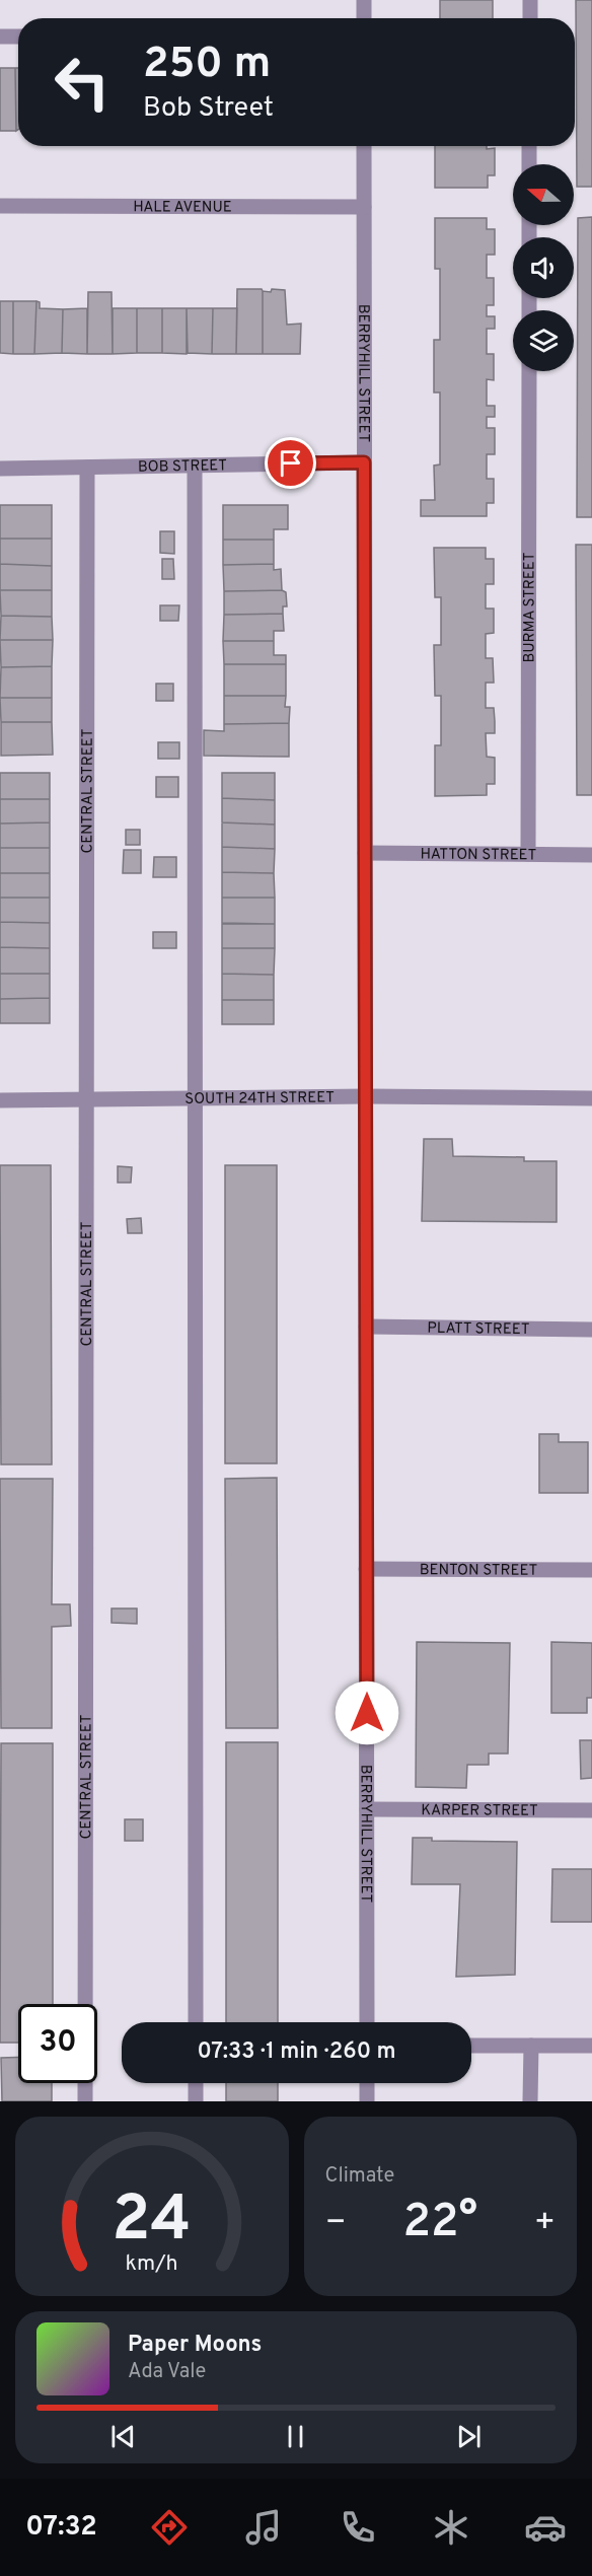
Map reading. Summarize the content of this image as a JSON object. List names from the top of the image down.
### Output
{
  "streets": {
    "street": [
      "HALE AVENUE",
      "BERRYHILL STREET",
      "BOB STREET",
      "BURMA STREET",
      "CENTRAL STREET",
      "HATTON STREET",
      "SOUTH 24TH STREET",
      "PLATT STREET",
      "BENTON STREET",
      "KARPER STREET"
    ]
  },
  "crossings": [
    ["HALE AVENUE", "BERRYHILL STREET"],
    ["BERRYHILL STREET", "BOB STREET"],
    ["BERRYHILL STREET", "HATTON STREET"],
    ["BERRYHILL STREET", "SOUTH 24TH STREET"],
    ["BERRYHILL STREET", "PLATT STREET"],
    ["BERRYHILL STREET", "BENTON STREET"],
    ["BERRYHILL STREET", "KARPER STREET"],
    ["BOB STREET", "CENTRAL STREET"],
    ["BURMA STREET", "HATTON STREET"],
    ["CENTRAL STREET", "SOUTH 24TH STREET"]
  ],
  "north": "left",
  "page": {
    "turn": ["250 m", "Bob Street"],
    "limit": "30",
    "trip": "07:33 · 1 min · 260 m",
    "tile": "Climate",
    "heat": ["−", "22°", "+"],
    "song": ["Paper Moons", "Ada Vale"],
    "tabs": "07:32",
    "gauge": ["24", "km/h"]
  }
}
